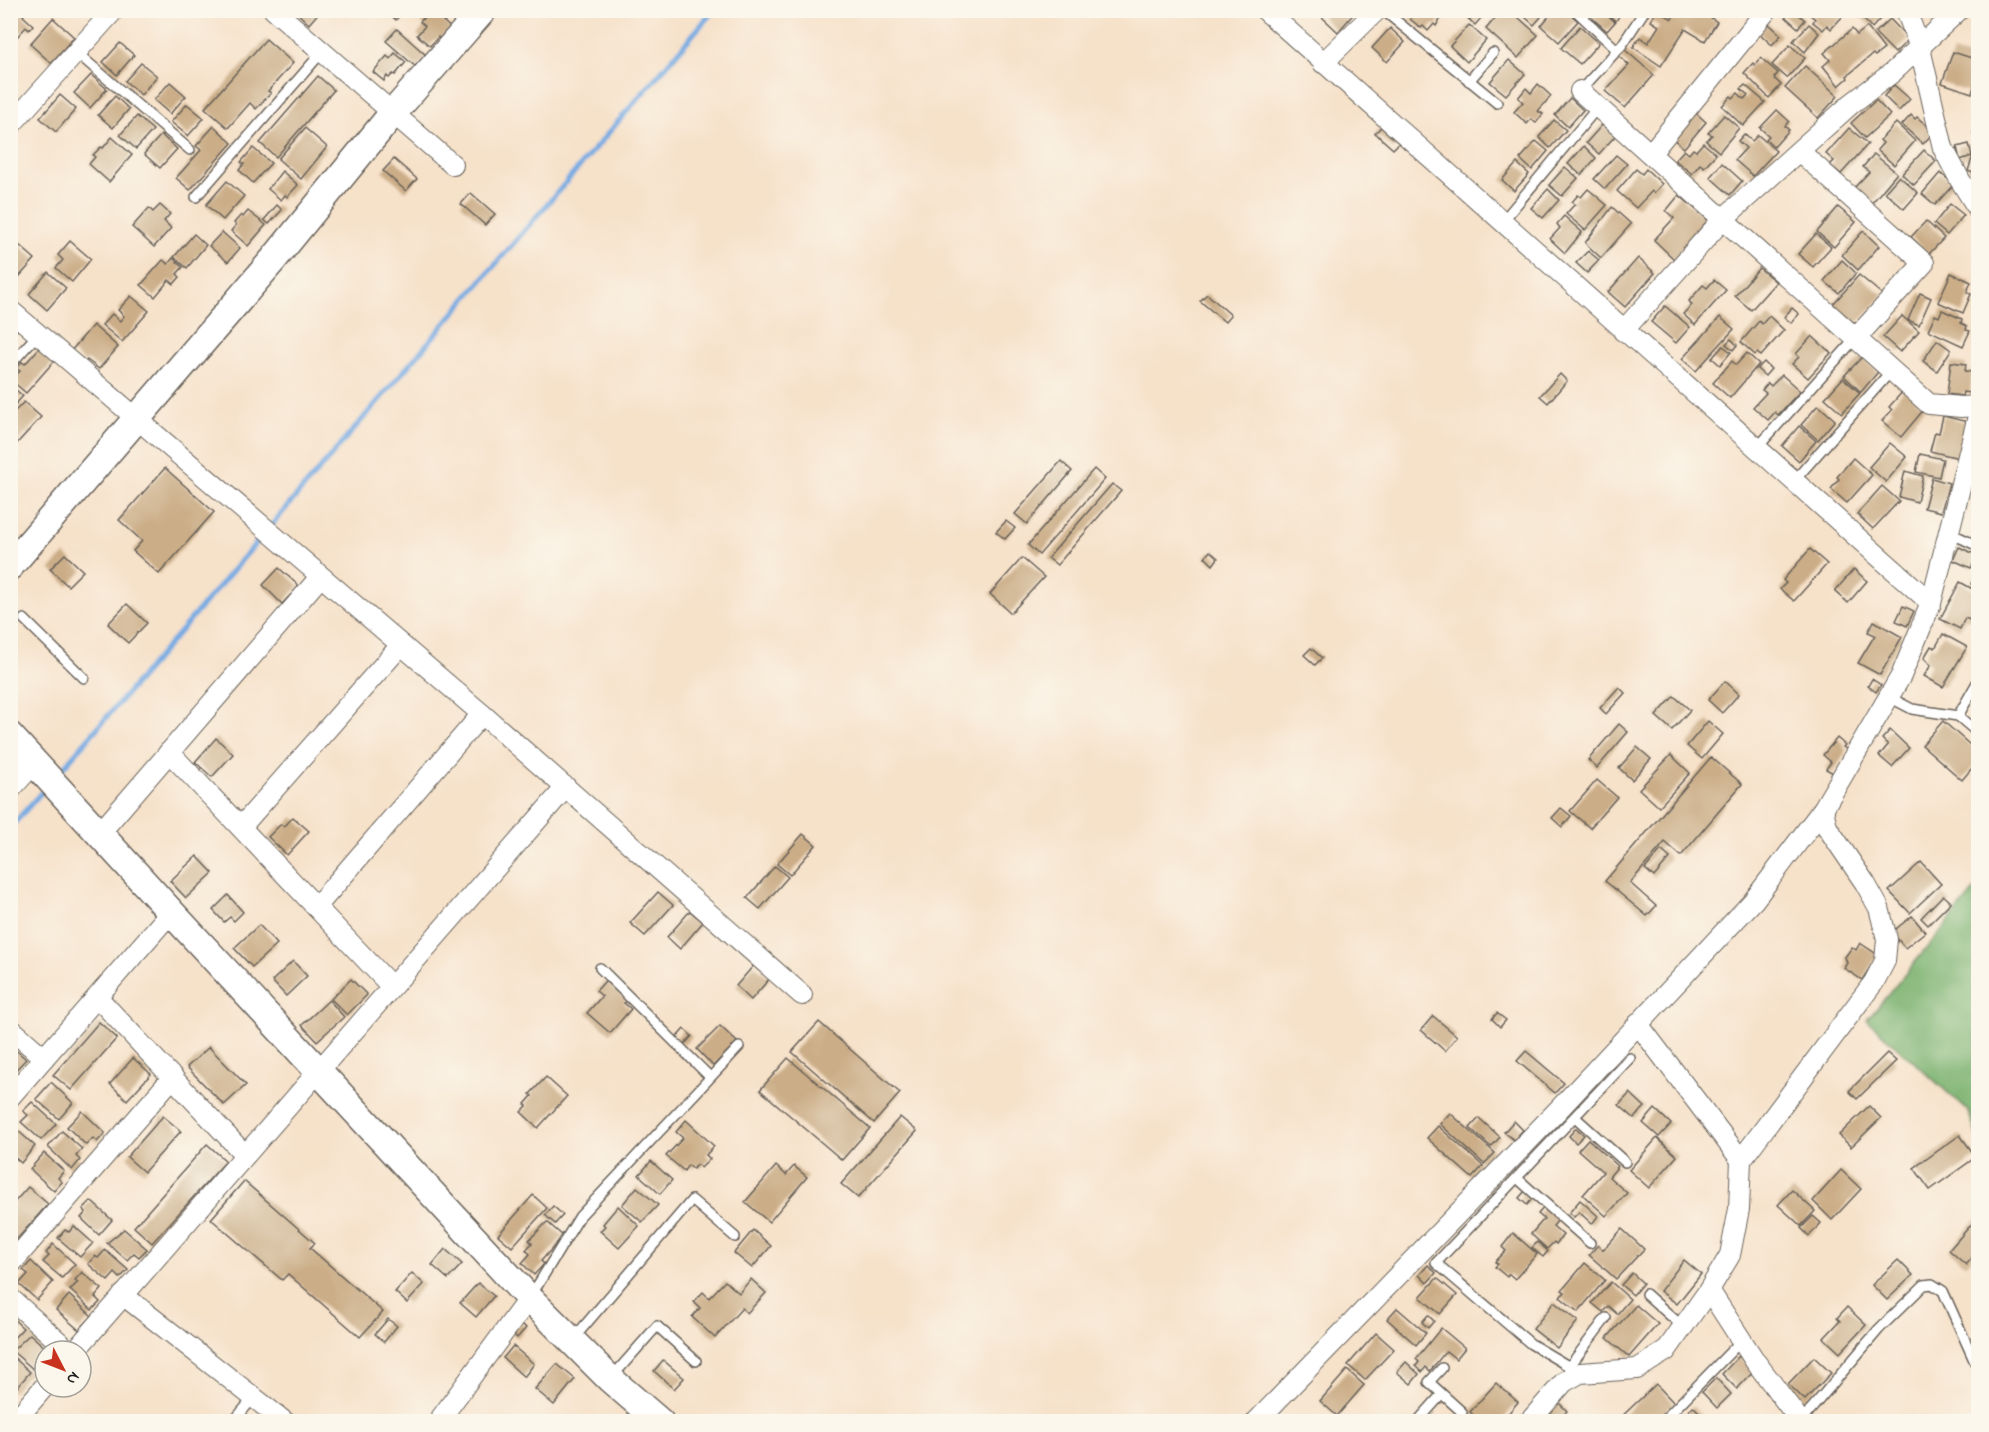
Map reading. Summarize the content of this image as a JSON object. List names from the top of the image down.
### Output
{
  "north": "bottom right"
}
